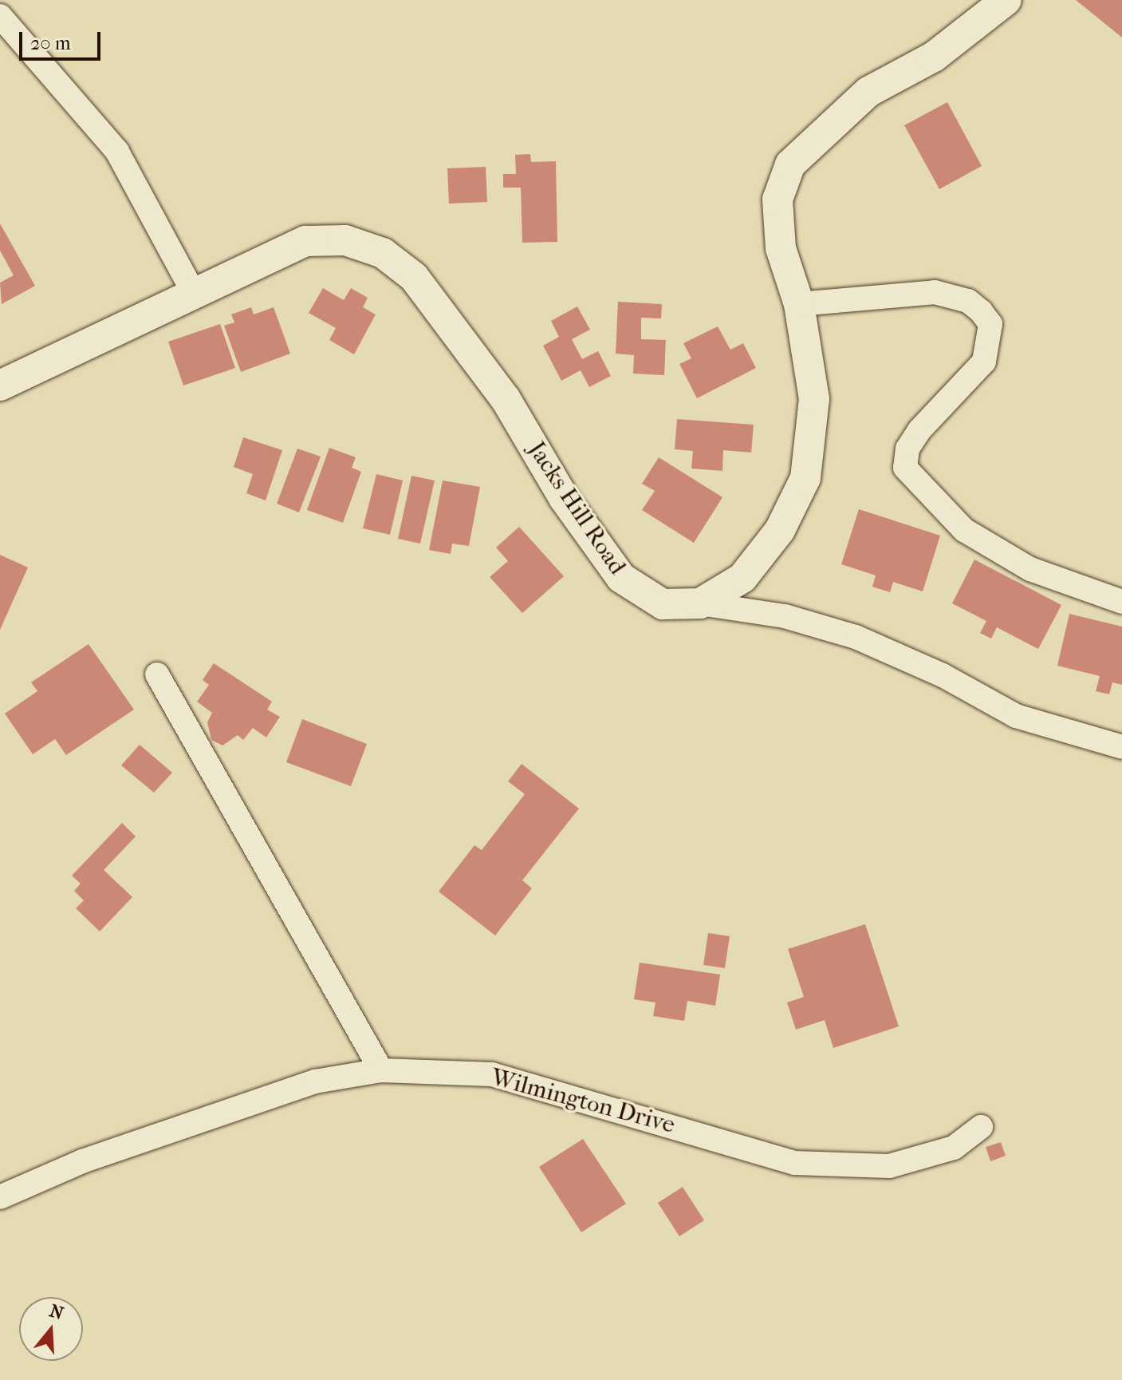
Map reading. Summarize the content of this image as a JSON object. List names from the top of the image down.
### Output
{
  "streets": {
    "street": ["Jacks Hill Road", "Wilmington Drive"]
  },
  "scale_bar": "20 m",
  "north": "top"
}
